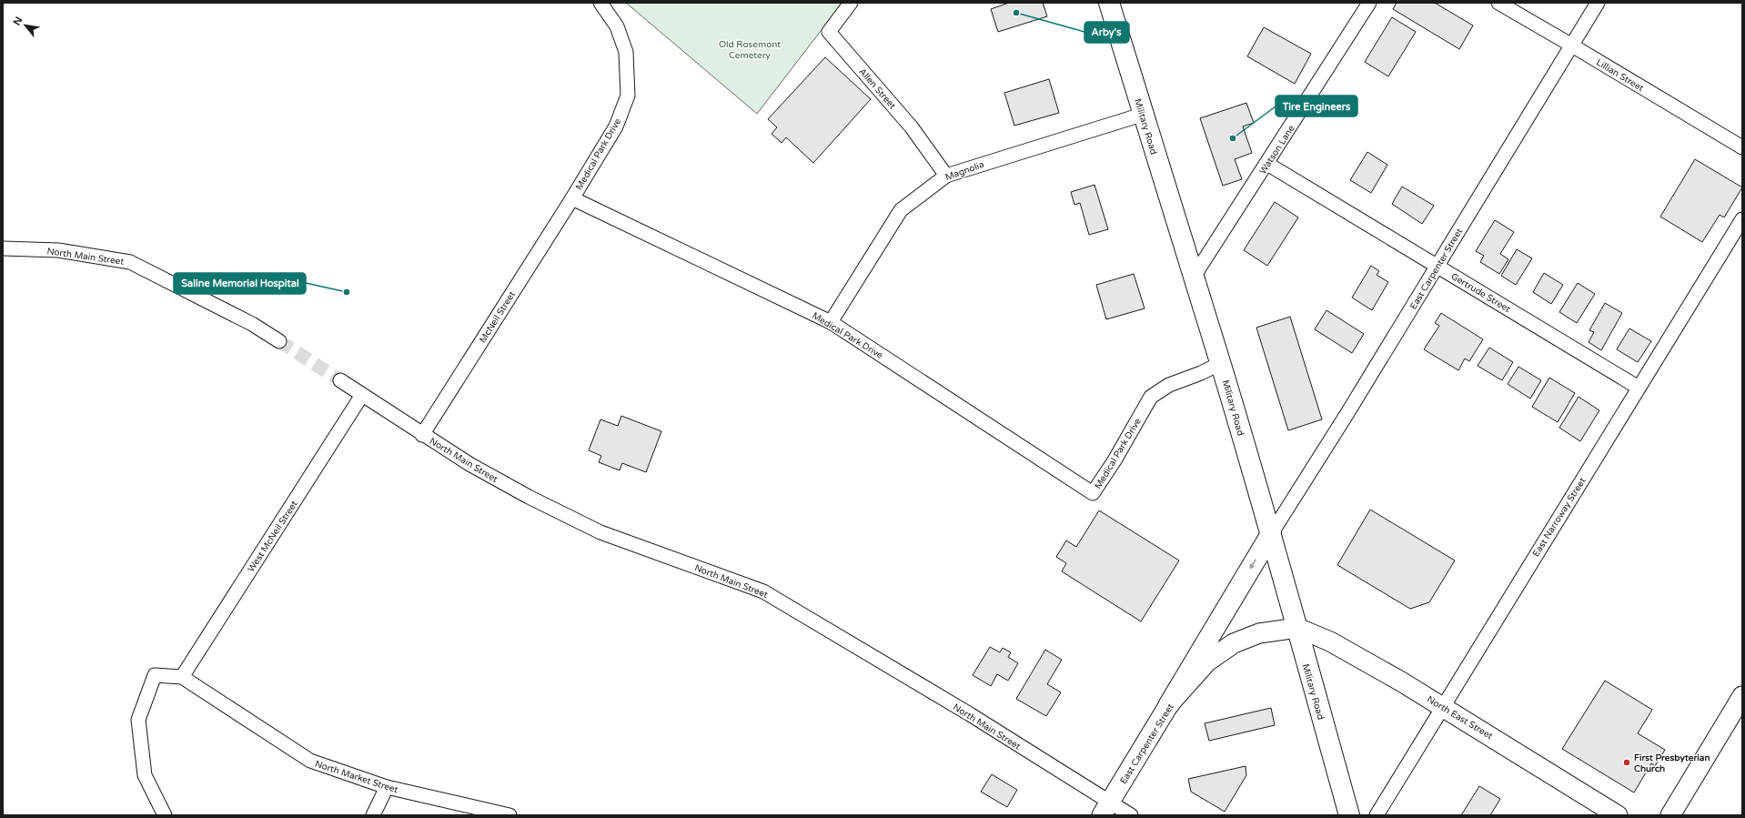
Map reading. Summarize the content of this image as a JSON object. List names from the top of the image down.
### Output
{
  "streets": {
    "main road": ["Military Road", "East Carpenter Street", "North East Street"],
    "street": [
      "Lillian Street",
      "Allen Street",
      "Watson Lane",
      "Medical Park Drive",
      "Magnolia",
      "North Main Street",
      "Gertrude Street",
      "McNeil Street",
      "East Narroway Street",
      "West McNeil Street",
      "North Market Street"
    ]
  },
  "crossings": [
    ["Lillian Street", "East Carpenter Street"],
    ["Allen Street", "Magnolia"],
    ["Military Road", "Watson Lane"],
    ["Military Road", "Medical Park Drive"],
    ["Military Road", "Magnolia"],
    ["Military Road", "East Carpenter Street"],
    ["Military Road", "North East Street"],
    ["Watson Lane", "Gertrude Street"],
    ["Medical Park Drive", "Magnolia"],
    ["Medical Park Drive", "McNeil Street"],
    ["North Main Street", "East Carpenter Street"],
    ["North Main Street", "McNeil Street"],
    ["North Main Street", "West McNeil Street"],
    ["East Carpenter Street", "Gertrude Street"],
    ["East Carpenter Street", "North East Street"],
    ["Gertrude Street", "East Narroway Street"],
    ["East Narroway Street", "North East Street"],
    ["West McNeil Street", "North Market Street"]
  ],
  "parks": ["Old Rosemont Cemetery"],
  "places": [
    "Arby's",
    "Tire Engineers",
    "Saline Memorial Hospital",
    "First Presbyterian Church"
  ],
  "north": "top left"
}
